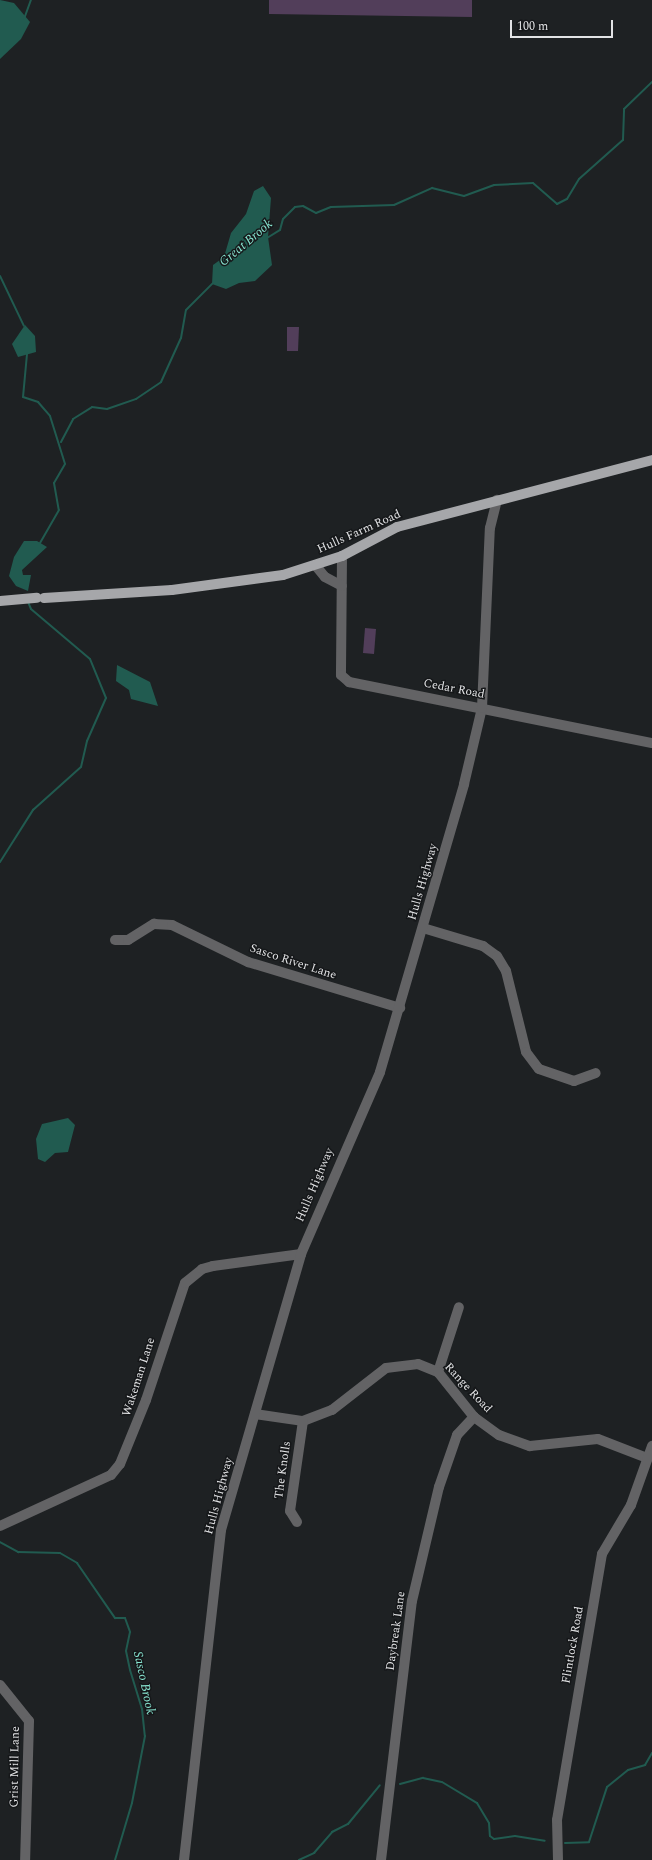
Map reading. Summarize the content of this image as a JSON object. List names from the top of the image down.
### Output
{
  "streets": {
    "main road": ["Hulls Farm Road"],
    "street": [
      "Cedar Road",
      "Hulls Highway",
      "Sasco River Lane",
      "Wakeman Lane",
      "Range Road",
      "The Knolls",
      "Daybreak Lane",
      "Flintlock Road",
      "Grist Mill Lane"
    ]
  },
  "crossings": [
    ["Hulls Farm Road", "Cedar Road"],
    ["Hulls Farm Road", "Hulls Highway"],
    ["Cedar Road", "Hulls Highway"],
    ["Hulls Highway", "Sasco River Lane"],
    ["Hulls Highway", "Wakeman Lane"],
    ["Hulls Highway", "Range Road"],
    ["Range Road", "The Knolls"],
    ["Range Road", "Daybreak Lane"],
    ["Range Road", "Flintlock Road"]
  ],
  "water": ["Great Brook", "Sasco Brook"],
  "scale_bar": "100 m"
}
